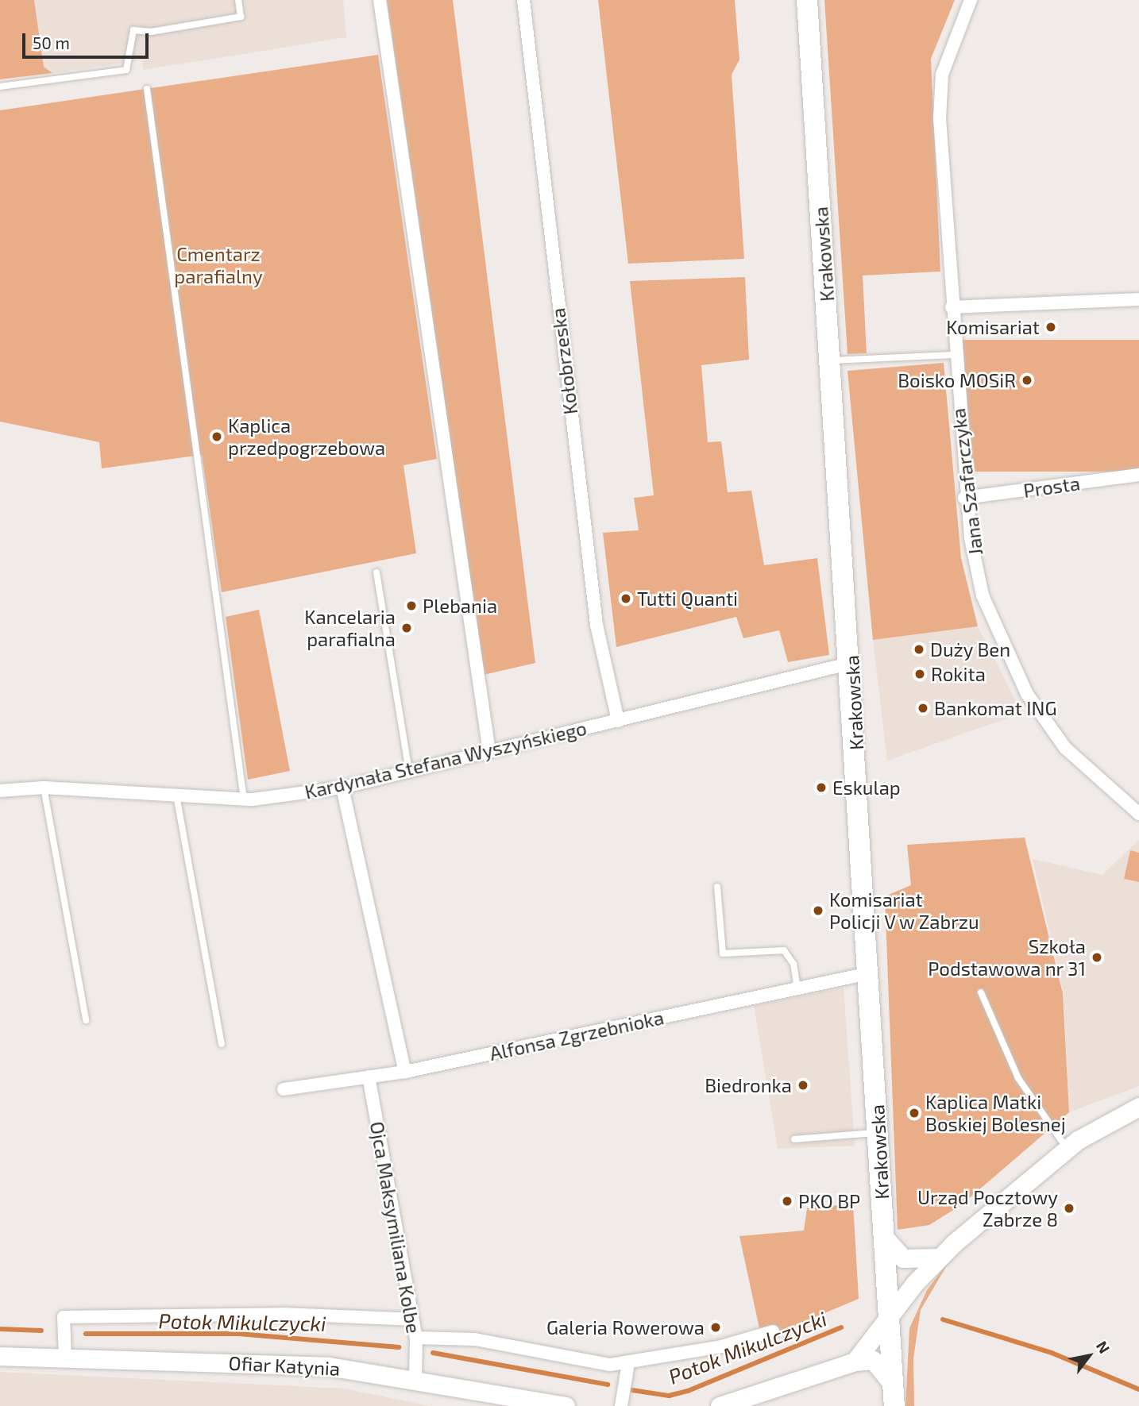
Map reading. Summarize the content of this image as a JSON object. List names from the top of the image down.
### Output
{
  "streets": {
    "main road": ["Krakowska"],
    "street": [
      "Kołobrzeska",
      "Jana Szafarczyka",
      "Prosta",
      "Kardynała Stefana Wyszyńskiego",
      "Alfonsa Zgrzebnioka",
      "Ojca Maksymiliana Kolbe",
      "Ofiar Katynia"
    ]
  },
  "crossings": [
    ["Krakowska", "Kardynała Stefana Wyszyńskiego"],
    ["Krakowska", "Alfonsa Zgrzebnioka"],
    ["Kołobrzeska", "Kardynała Stefana Wyszyńskiego"],
    ["Jana Szafarczyka", "Prosta"],
    ["Alfonsa Zgrzebnioka", "Ojca Maksymiliana Kolbe"],
    ["Ojca Maksymiliana Kolbe", "Ofiar Katynia"]
  ],
  "water": ["Potok Mikulczycki"],
  "parks": ["Cmentarz parafialny"],
  "places": [
    "Komisariat",
    "Boisko MOSiR",
    "Kaplica przedpogrzebowa",
    "Tutti Quanti",
    "Plebania",
    "Kancelaria parafialna",
    "Duży Ben",
    "Rokita",
    "Bankomat ING",
    "Eskulap",
    "Komisariat Policji V w Zabrzu",
    "Szkoła Podstawowa nr 31",
    "Biedronka",
    "Kaplica Matki Boskiej Bolesnej",
    "PKO BP",
    "Urząd Pocztowy Zabrze 8",
    "Galeria Rowerowa"
  ],
  "scale_bar": "50 m",
  "north": "top right"
}
